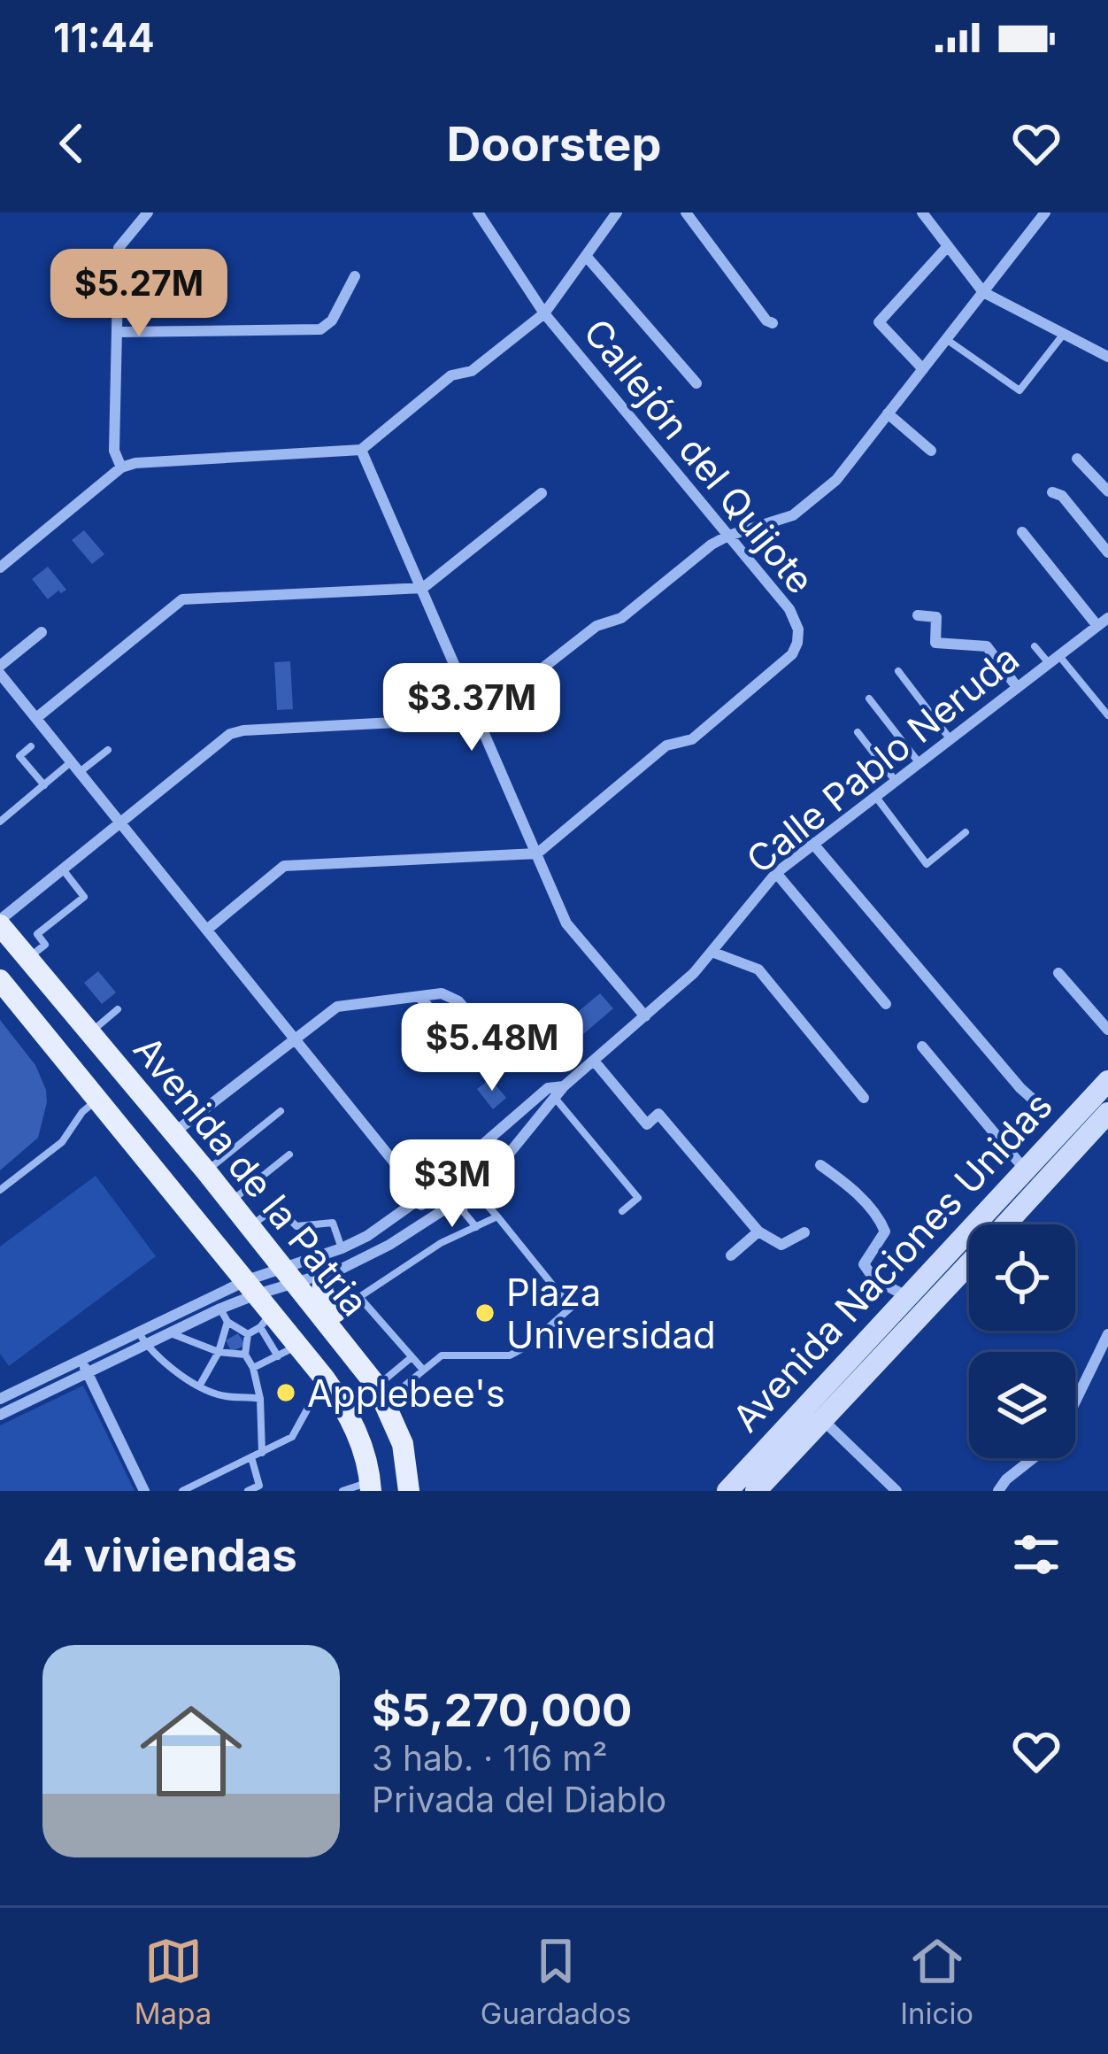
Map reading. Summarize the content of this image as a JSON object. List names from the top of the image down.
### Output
{
  "streets": {
    "main road": ["Avenida de la Patria"],
    "street": ["Callejón del Quijote", "Calle Pablo Neruda", "Avenida Naciones Unidas"]
  },
  "crossings": [
    ["Calle Pablo Neruda", "Avenida de la Patria"]
  ],
  "places": ["Plaza Universidad", "Applebee's"],
  "page": {
    "status": "11:44",
    "header": "Doorstep",
    "price": [
      "$5.27M",
      "$3.37M",
      "$5.48M",
      "$3M"
    ],
    "heading": "4 viviendas",
    "list": [
      {
        "name": "$5,270,000",
        "note": "3 hab. · 116 m² · Privada del Diablo"
      }
    ],
    "tabs": ["Mapa", "Guardados", "Inicio"]
  }
}
